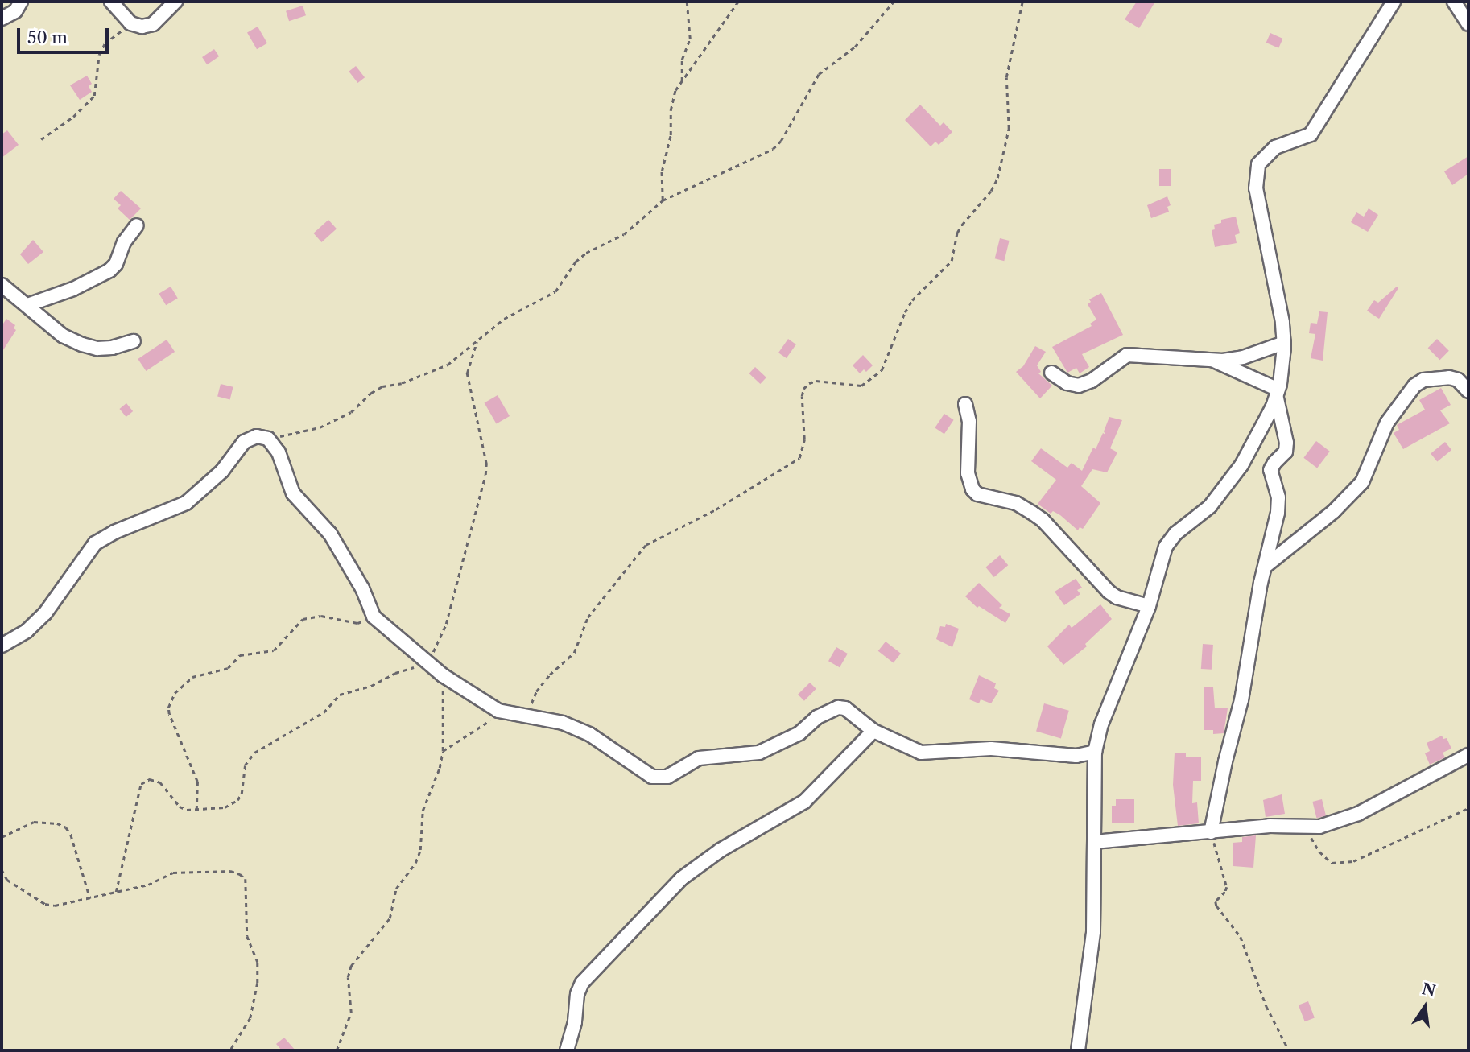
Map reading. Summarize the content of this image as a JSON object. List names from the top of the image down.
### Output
{
  "scale_bar": "50 m",
  "north": "top"
}
